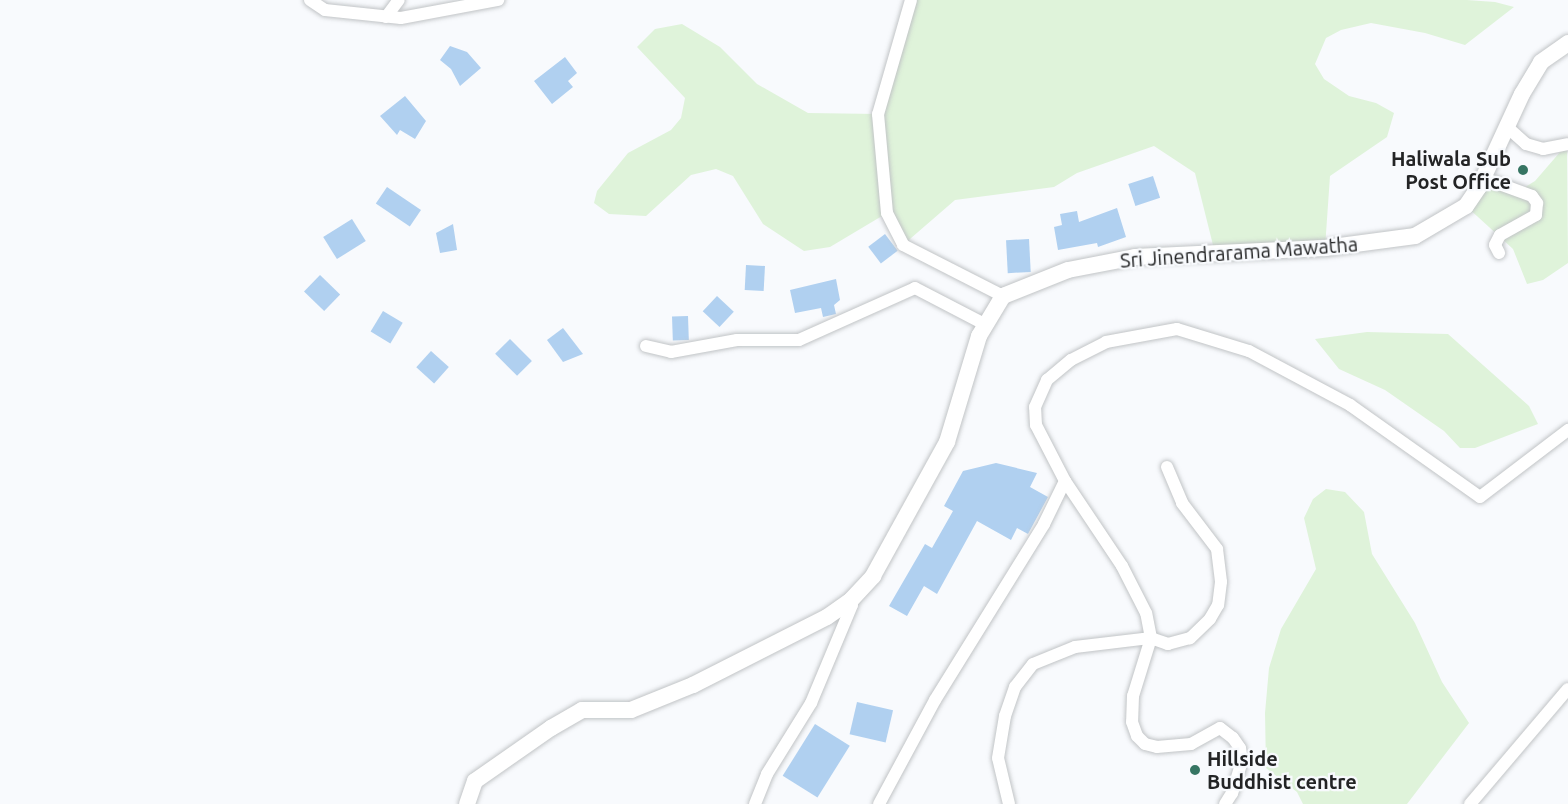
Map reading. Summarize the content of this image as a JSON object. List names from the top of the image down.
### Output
{
  "streets": {
    "main road": ["Sri Jinendrarama Mawatha"]
  },
  "places": ["Haliwala Sub Post Office", "Hillside Buddhist centre"]
}
